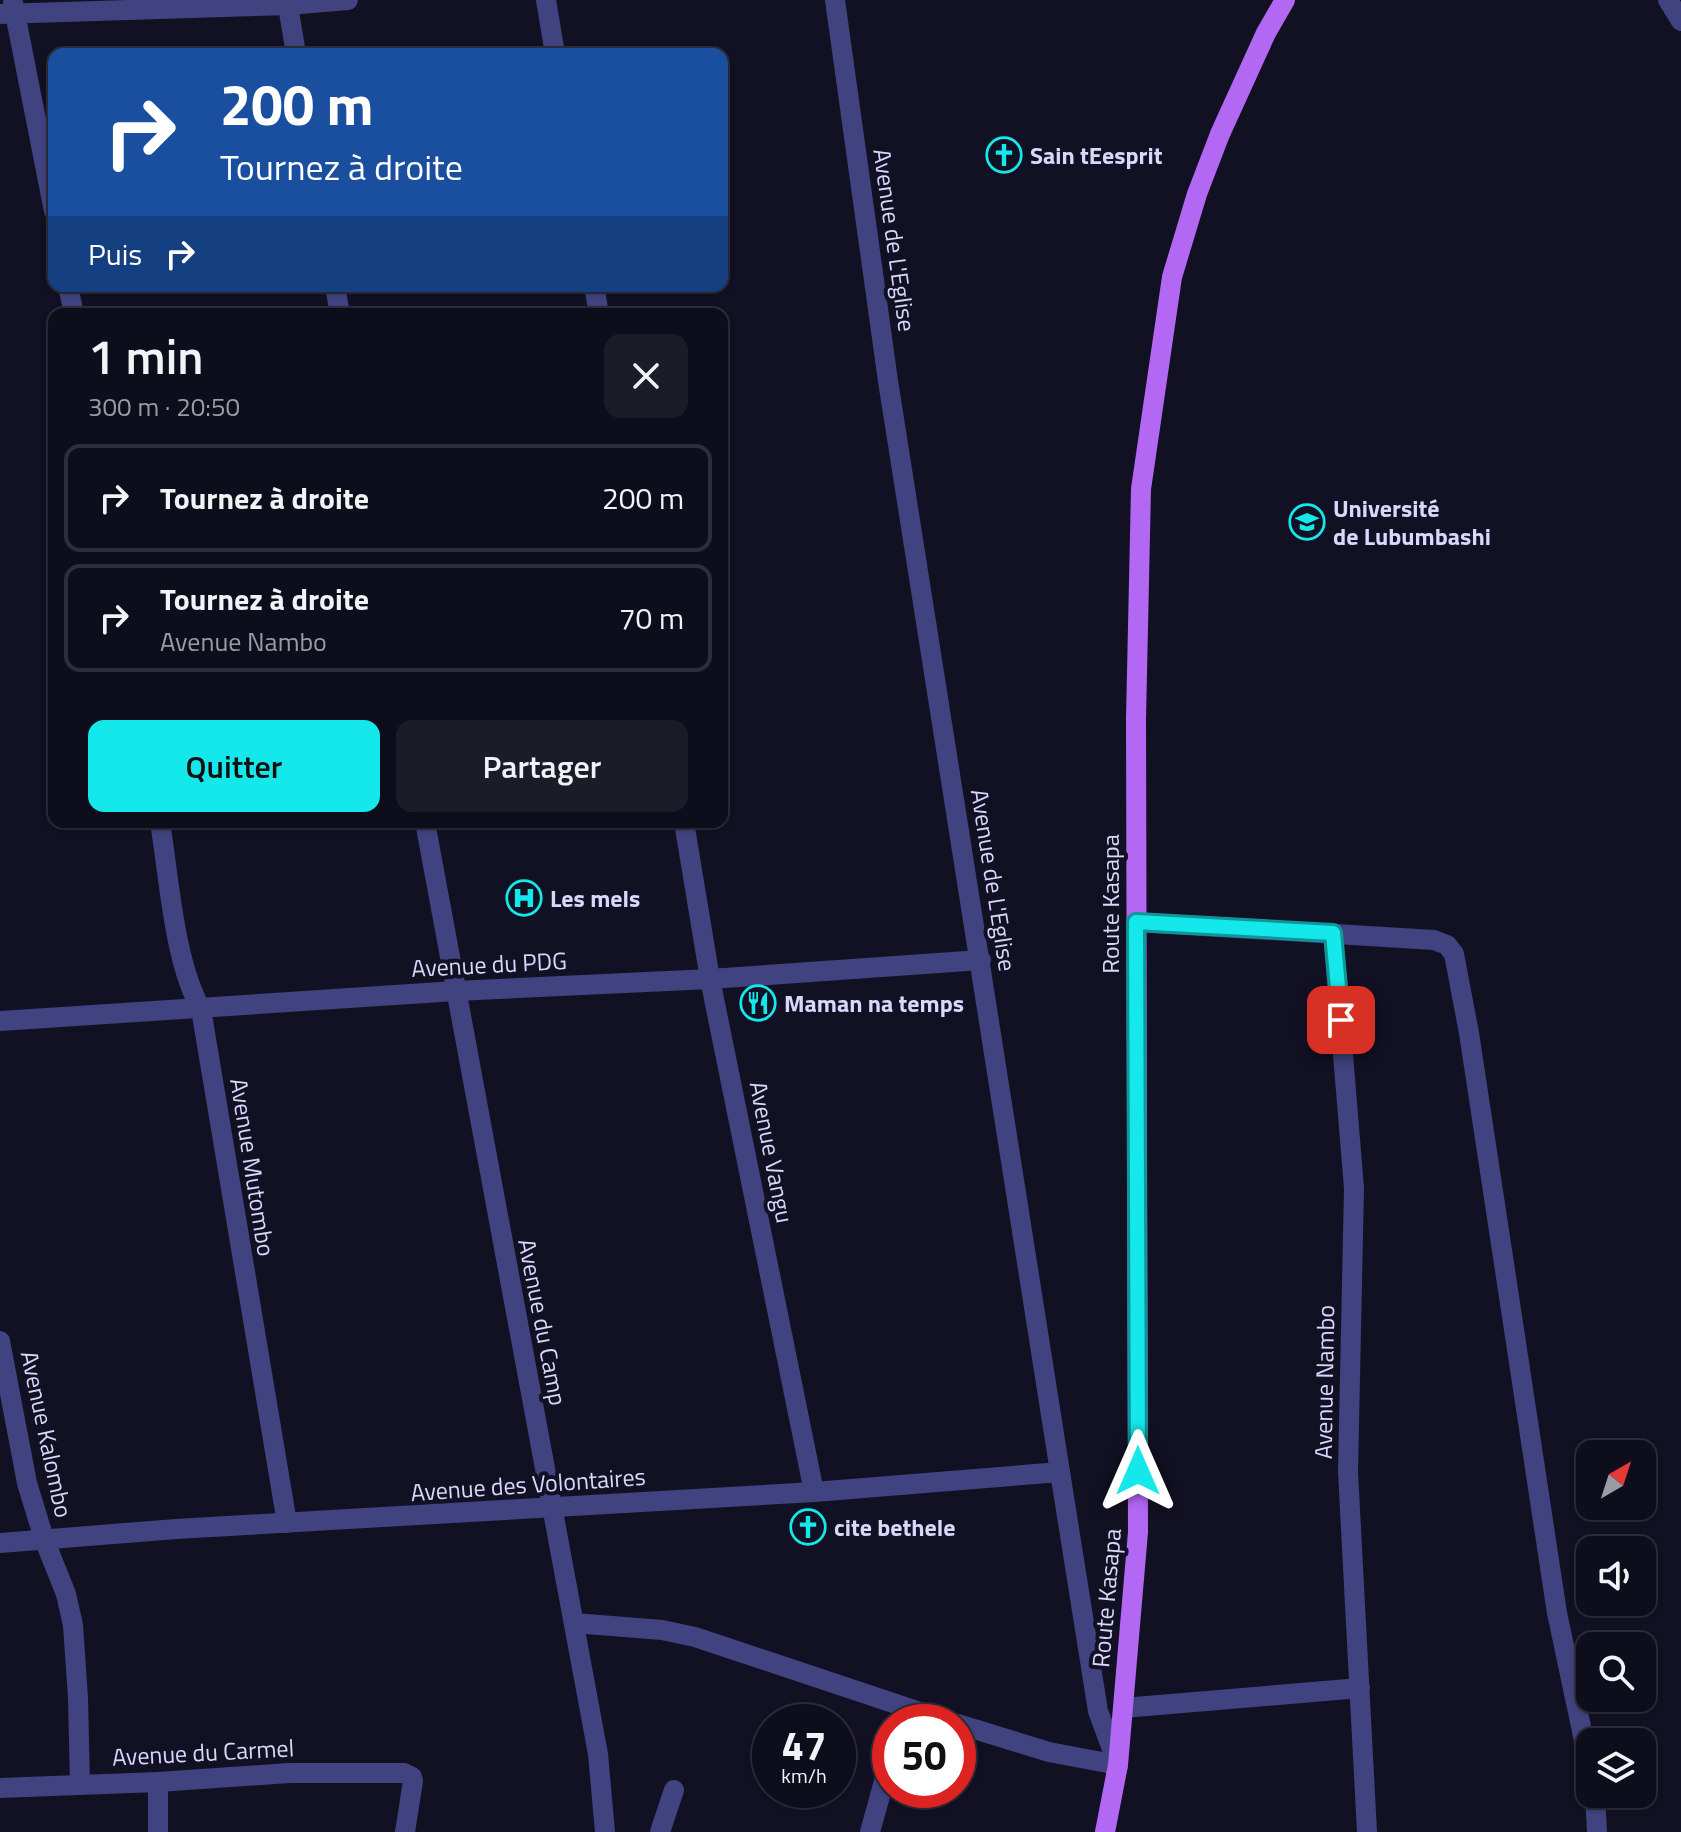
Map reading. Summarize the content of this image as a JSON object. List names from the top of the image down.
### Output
{
  "streets": {
    "main road": ["Route Kasapa"],
    "street": [
      "Avenue de L'Eglise",
      "Avenue du PDG",
      "Avenue Vangu",
      "Avenue Mutombo",
      "Avenue du Camp",
      "Avenue Nambo",
      "Avenue Kalombo",
      "Avenue des Volontaires",
      "Avenue du Carmel"
    ]
  },
  "crossings": [
    ["Avenue de L'Eglise", "Route Kasapa"],
    ["Avenue de L'Eglise", "Avenue du PDG"],
    ["Avenue de L'Eglise", "Avenue des Volontaires"],
    ["Avenue du PDG", "Avenue Vangu"],
    ["Avenue du PDG", "Avenue Mutombo"],
    ["Avenue du PDG", "Avenue du Camp"],
    ["Avenue Vangu", "Avenue des Volontaires"],
    ["Avenue Mutombo", "Avenue des Volontaires"],
    ["Avenue du Camp", "Avenue des Volontaires"],
    ["Avenue Kalombo", "Avenue des Volontaires"],
    ["Avenue Kalombo", "Avenue du Carmel"]
  ],
  "places": {
    "church": ["Sain tEesprit", "cite bethele"],
    "school or university": ["Université de Lubumbashi"],
    "hospital": ["Les mels"],
    "restaurant": ["Maman na temps"]
  },
  "north": "top right",
  "page": {
    "turn": ["200 m", "Tournez à droite"],
    "then": "Puis",
    "heading": ["1 min", "300 m · 20:50"],
    "list": [
      {
        "name": "Tournez à droite",
        "value": "200 m"
      },
      {
        "name": "Tournez à droite",
        "note": "Avenue Nambo",
        "value": "70 m"
      }
    ],
    "buttons": ["Quitter", "Partager"],
    "speed": "47 km/h",
    "limit": "50"
  }
}
